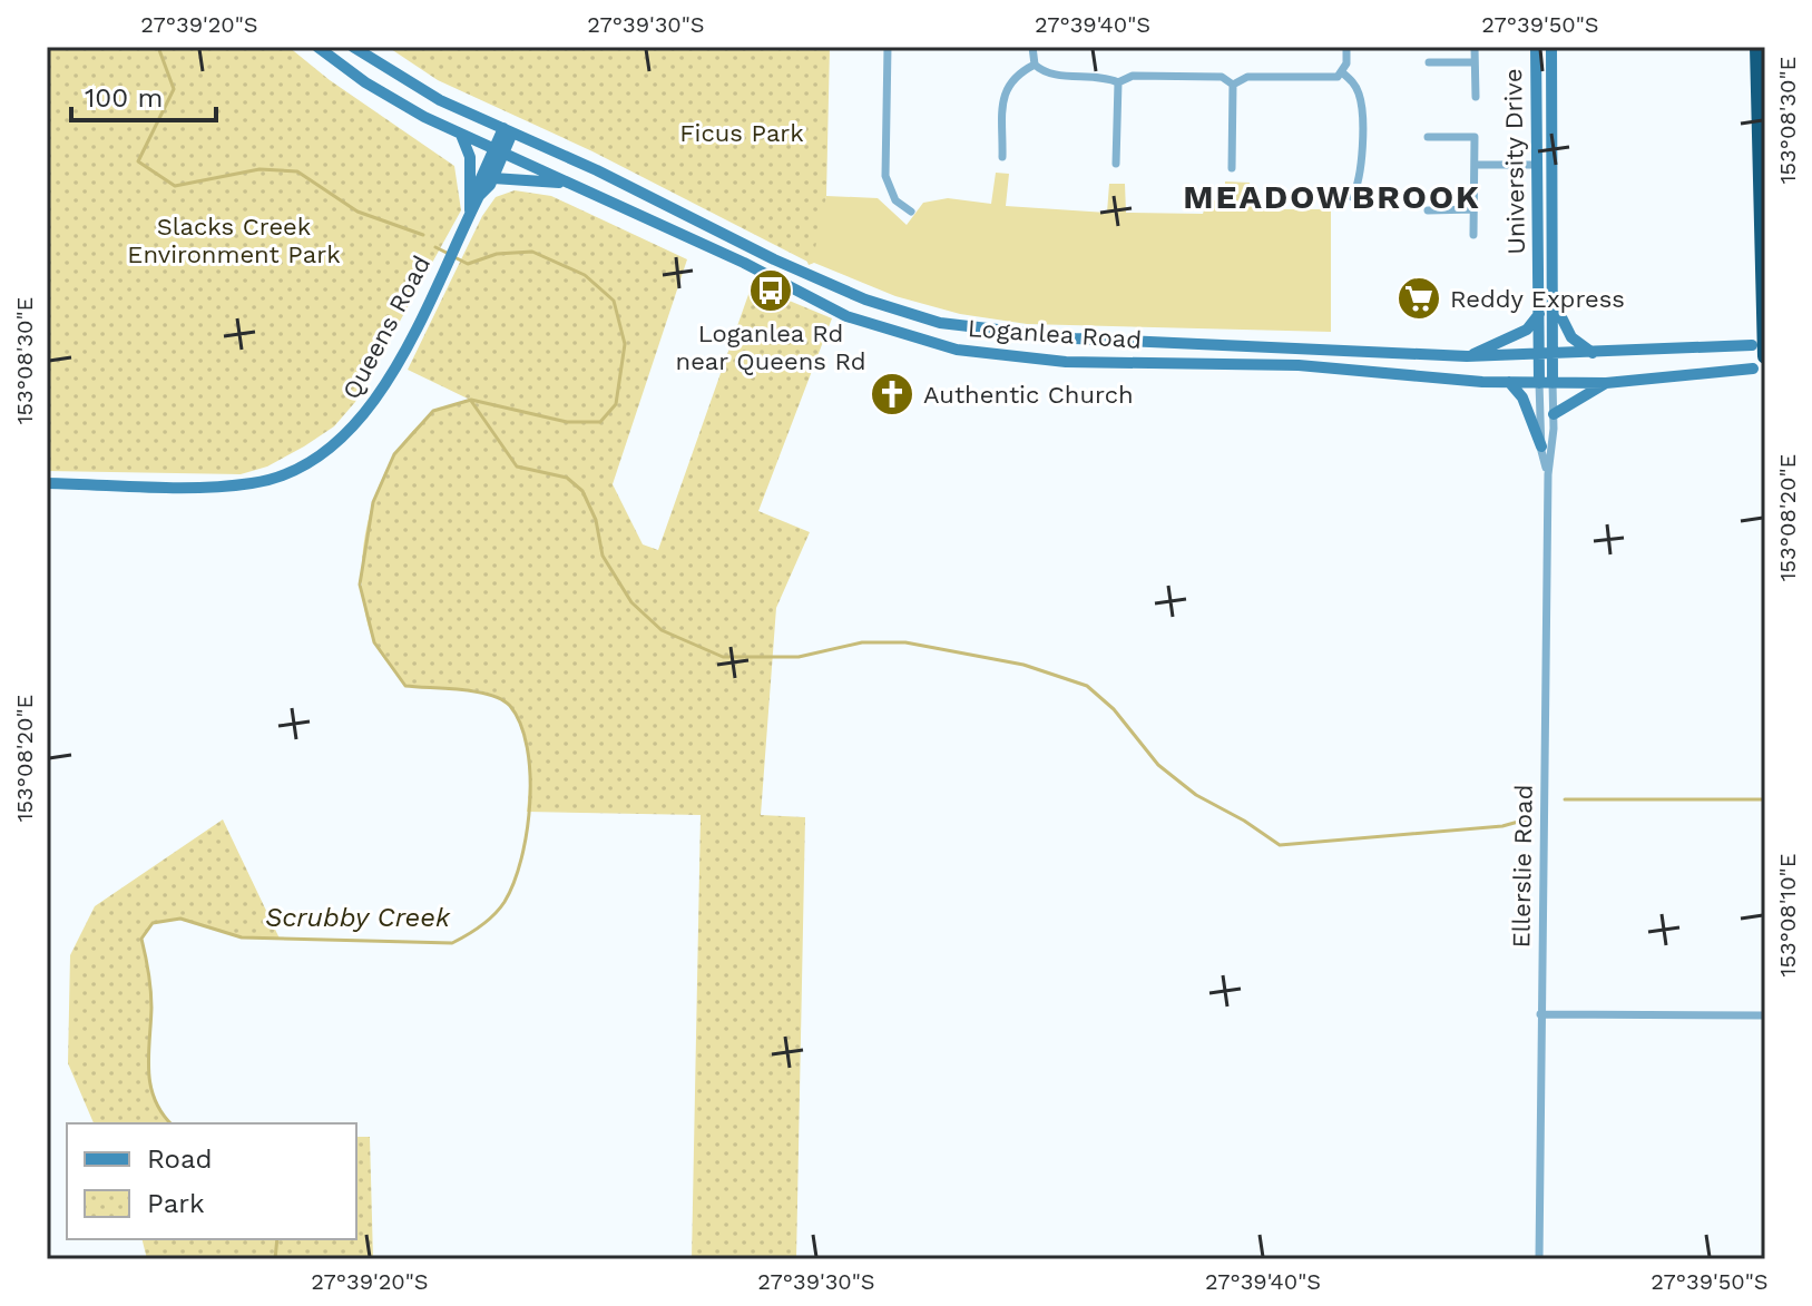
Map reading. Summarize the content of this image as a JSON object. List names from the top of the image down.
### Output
{
  "streets": {
    "main road": ["University Drive", "Queens Road", "Loganlea Road"],
    "street": ["Ellerslie Road"]
  },
  "crossings": [
    ["University Drive", "Loganlea Road"],
    ["University Drive", "Ellerslie Road"],
    ["Queens Road", "Loganlea Road"],
    ["Loganlea Road", "Ellerslie Road"]
  ],
  "districts": ["MEADOWBROOK"],
  "water": ["Scrubby Creek"],
  "parks": ["Ficus Park", "Slacks Creek Environment Park"],
  "places": {
    "bus stop": ["Loganlea Rd near Queens Rd"],
    "supermarket": ["Reddy Express"],
    "church": ["Authentic Church"]
  },
  "legend": ["Road", "Park"],
  "scale_bar": "100 m",
  "coordinates": [
    "27°39'20\"S",
    "27°39'30\"S",
    "27°39'40\"S",
    "27°39'50\"S",
    "153°08'30\"E",
    "153°08'20\"E",
    "153°08'10\"E"
  ]
}
